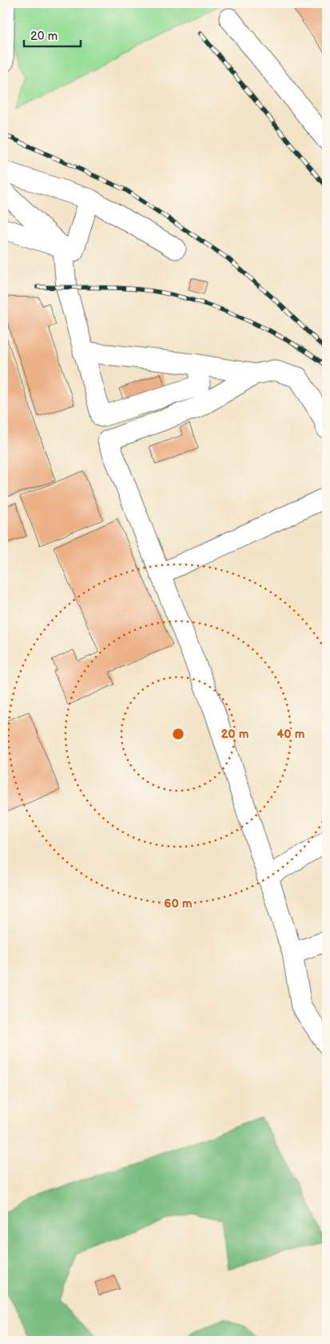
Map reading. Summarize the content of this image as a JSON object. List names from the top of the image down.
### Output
{
  "scale_bar": "20 m",
  "rings": ["20 m", "40 m", "60 m"]
}
